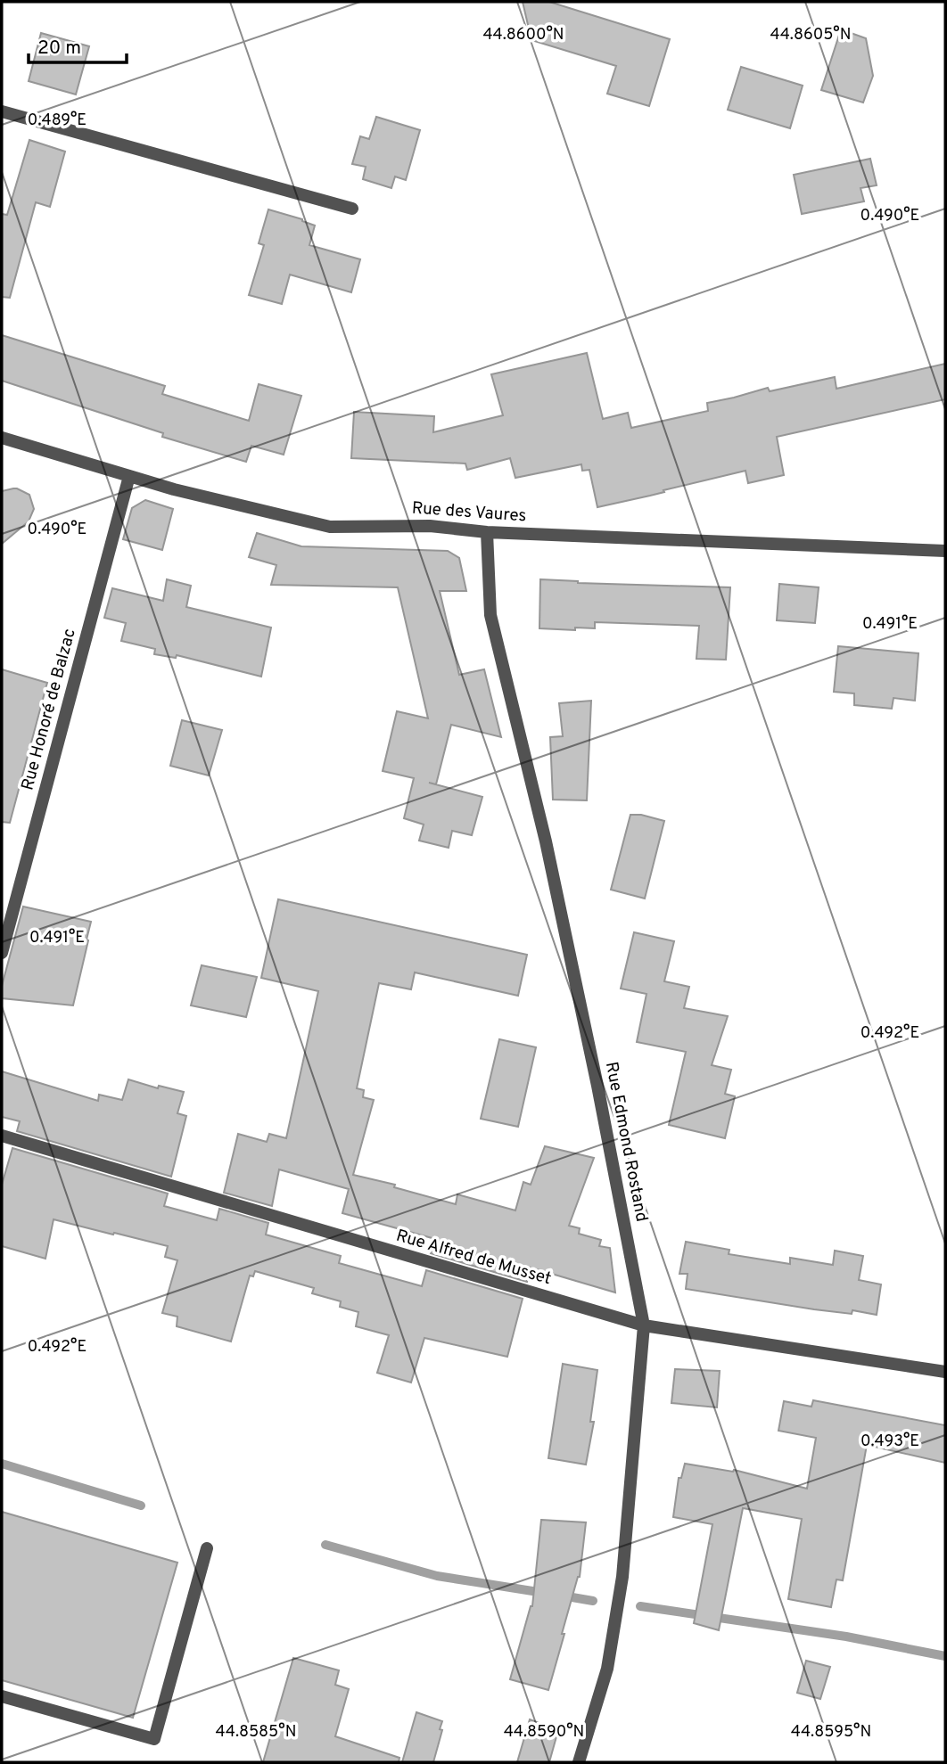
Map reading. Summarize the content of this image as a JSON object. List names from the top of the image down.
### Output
{
  "streets": {
    "street": [
      "Rue des Vaures",
      "Rue Honoré de Balzac",
      "Rue Edmond Rostand",
      "Rue Alfred de Musset"
    ]
  },
  "crossings": [
    ["Rue des Vaures", "Rue Honoré de Balzac"],
    ["Rue des Vaures", "Rue Edmond Rostand"],
    ["Rue Edmond Rostand", "Rue Alfred de Musset"]
  ],
  "scale_bar": "20 m",
  "coordinates": [
    "44.8600°N",
    "44.8605°N",
    "0.489°E",
    "0.490°E",
    "0.491°E",
    "0.492°E",
    "0.493°E",
    "44.8585°N",
    "44.8590°N",
    "44.8595°N"
  ]
}
